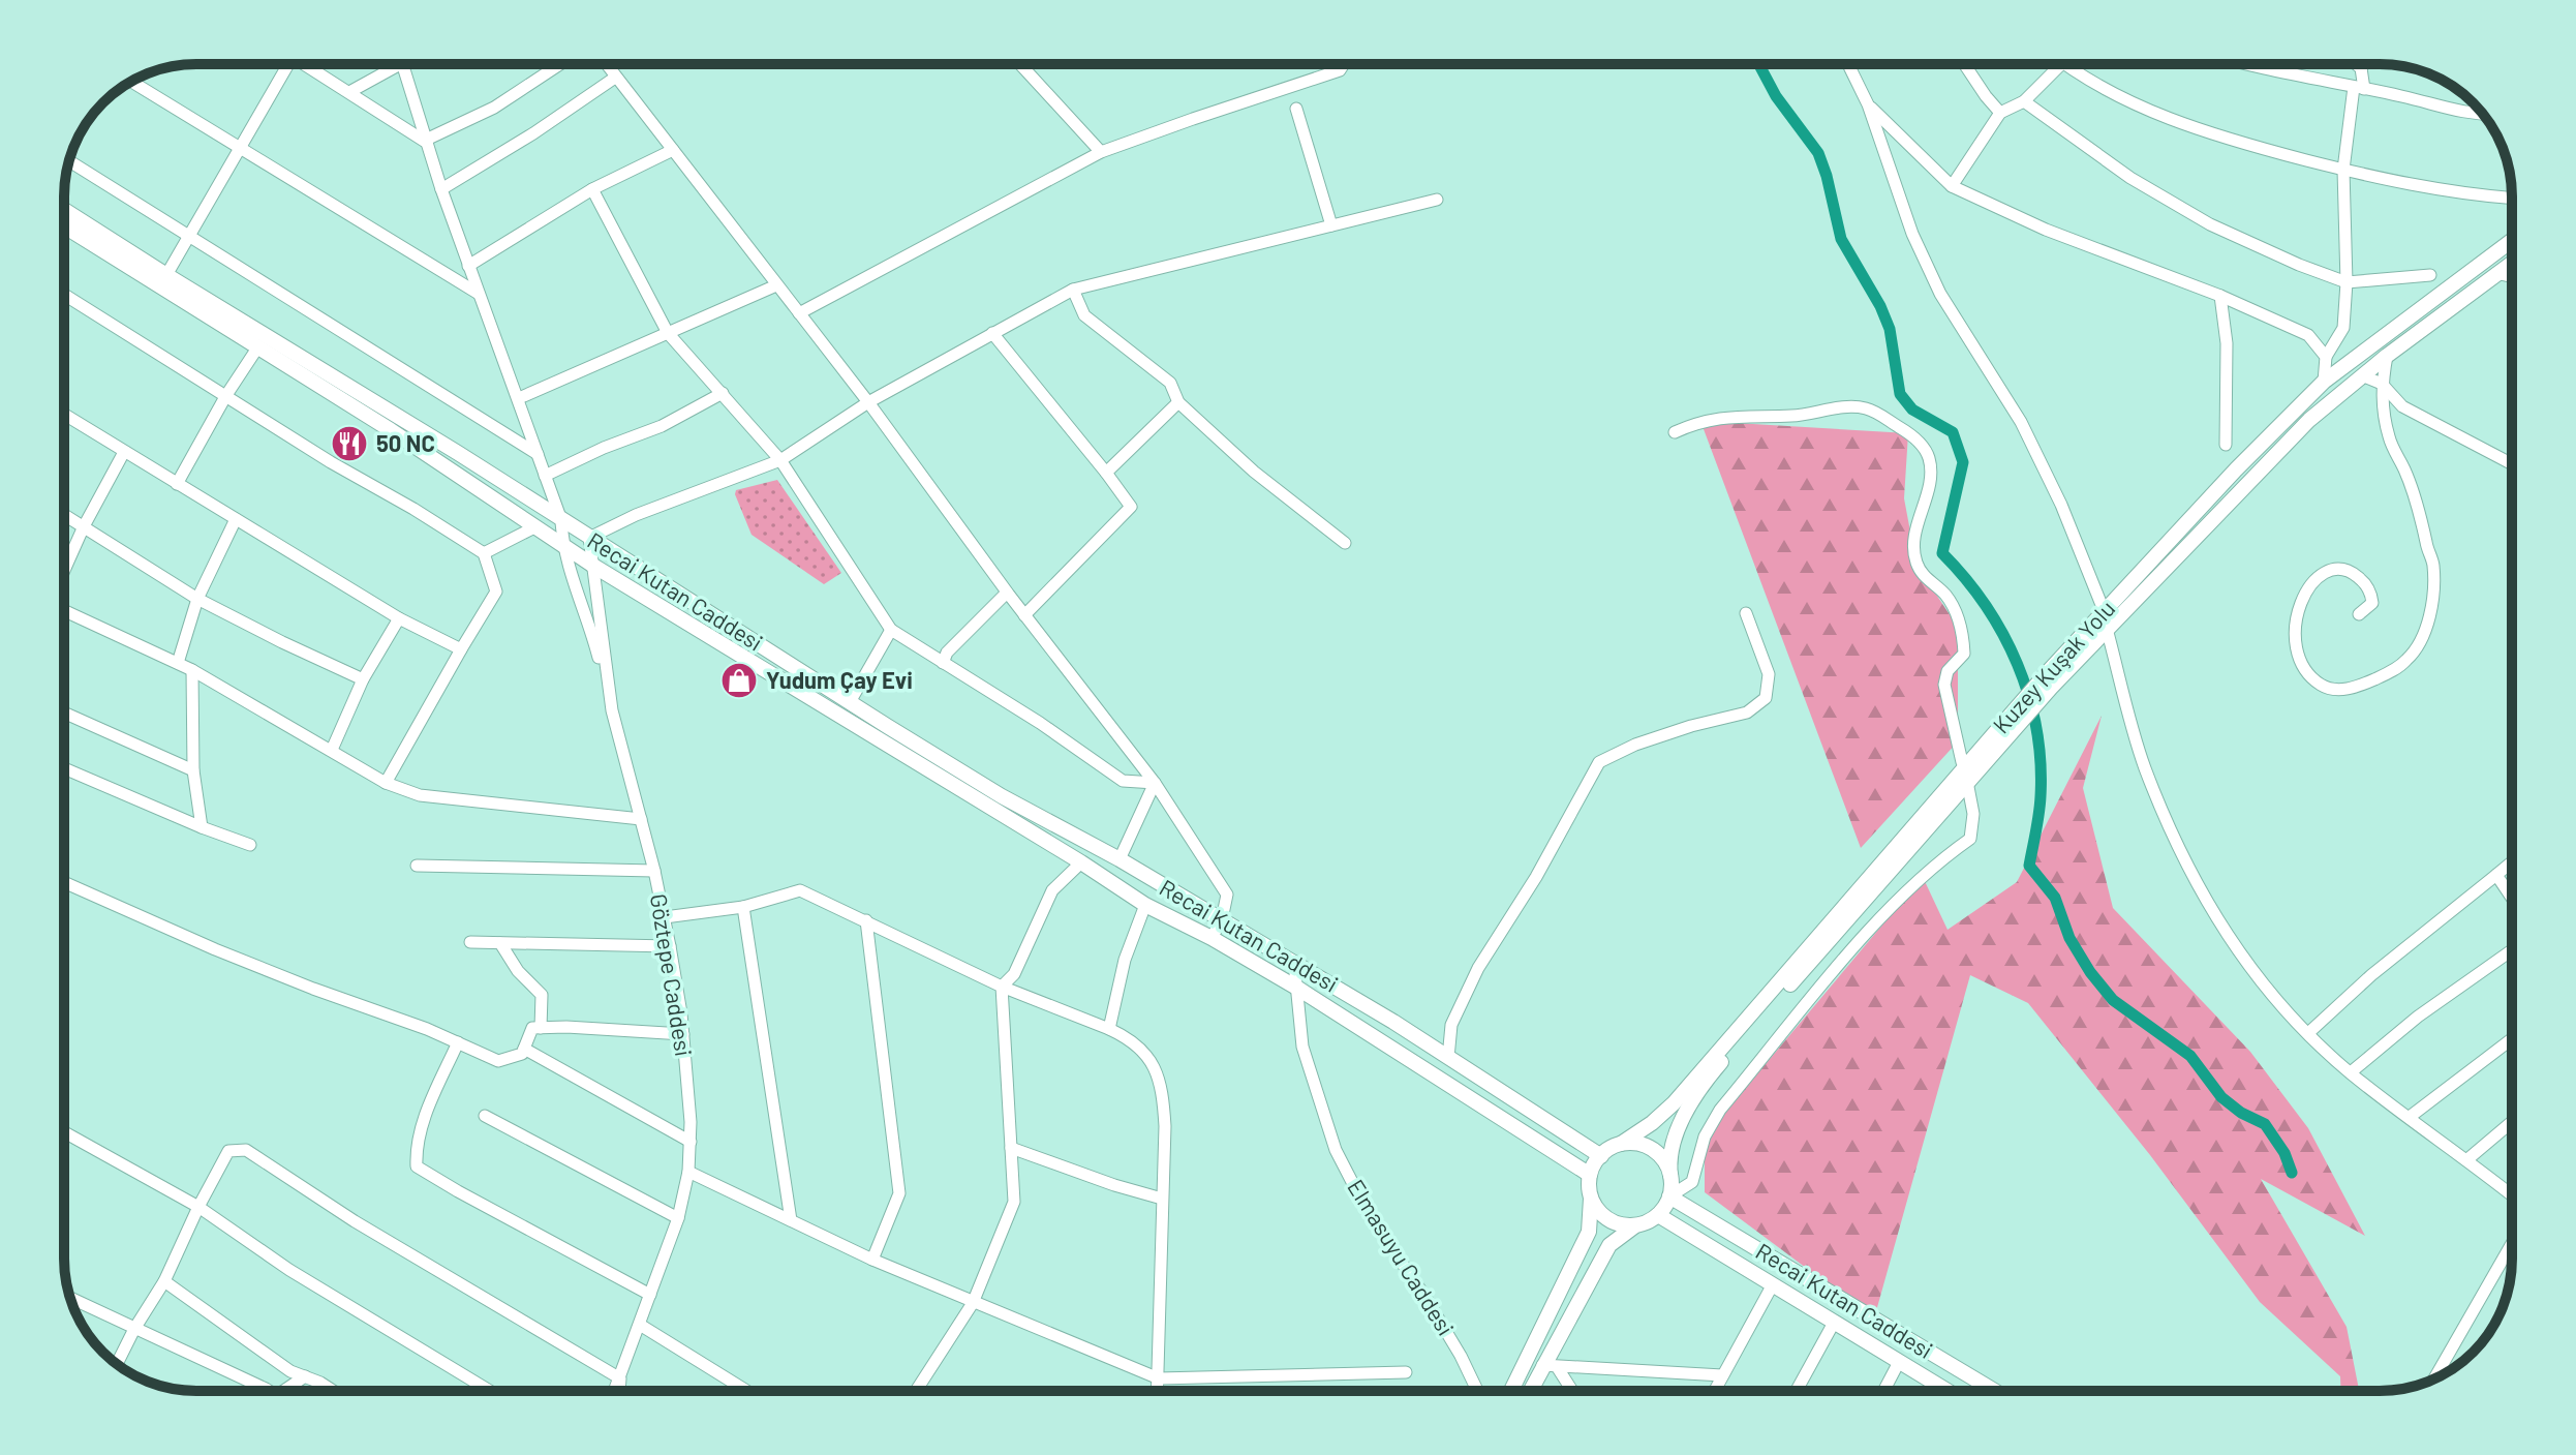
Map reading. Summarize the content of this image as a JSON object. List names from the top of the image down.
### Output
{
  "streets": {
    "main road": ["Recai Kutan Caddesi", "Kuzey Kuşak Yolu"],
    "street": ["Göztepe Caddesi", "Elmasuyu Caddesi"]
  },
  "crossings": [
    ["Recai Kutan Caddesi", "Kuzey Kuşak Yolu"],
    ["Recai Kutan Caddesi", "Göztepe Caddesi"],
    ["Recai Kutan Caddesi", "Elmasuyu Caddesi"]
  ],
  "places": {
    "restaurant": ["50 NC"],
    "shop": ["Yudum Çay Evi"]
  }
}
